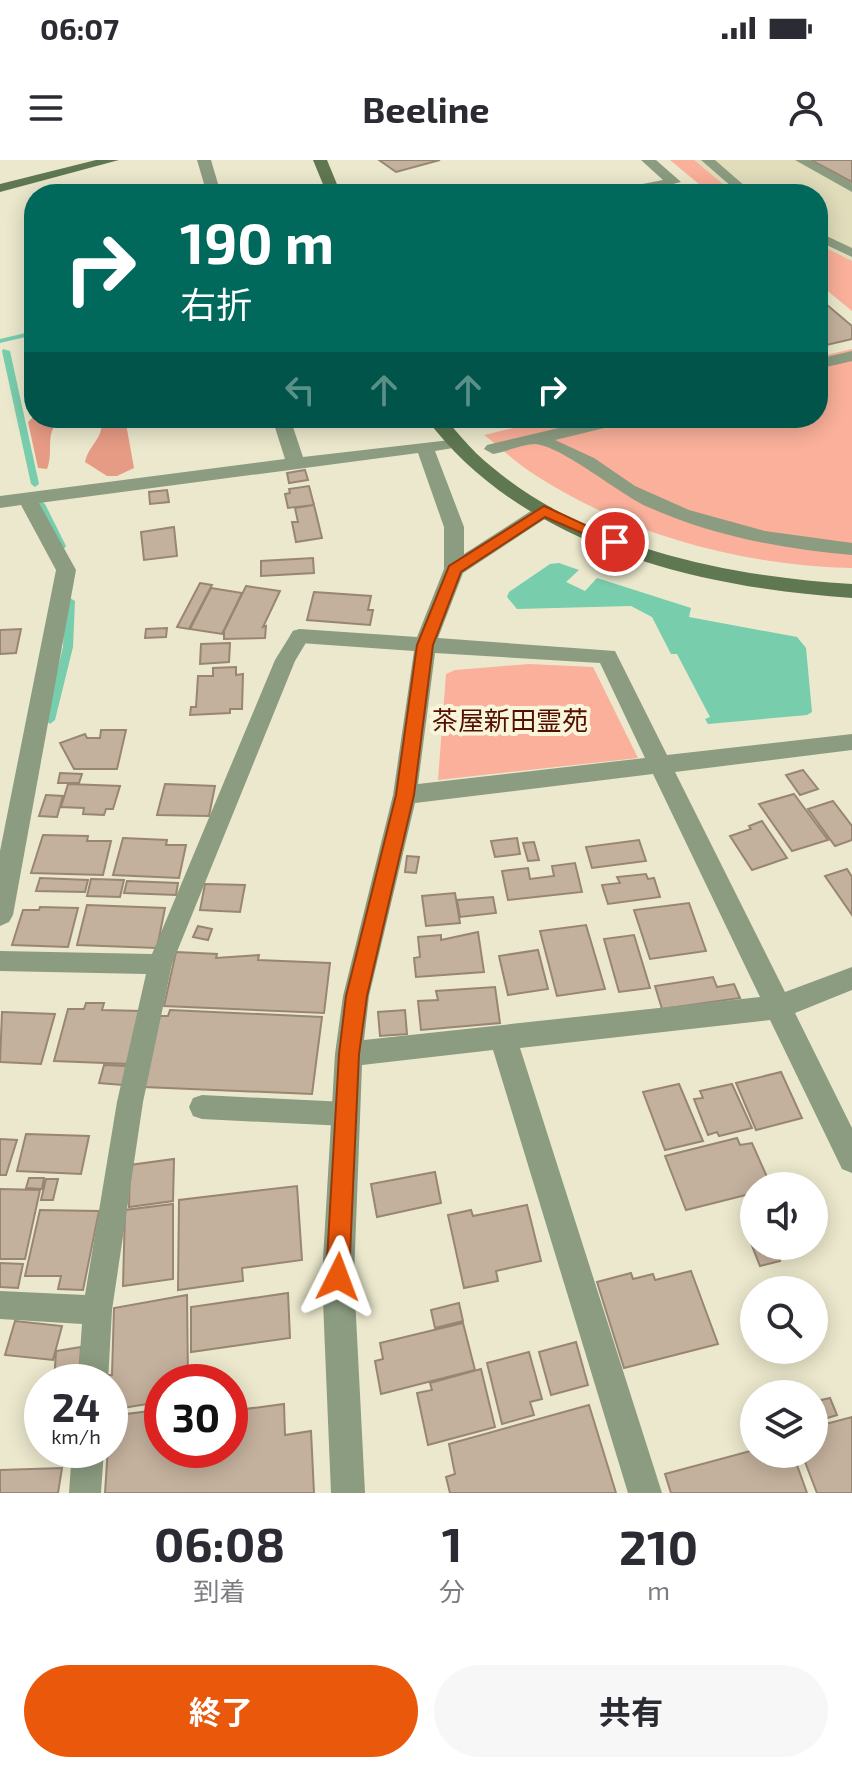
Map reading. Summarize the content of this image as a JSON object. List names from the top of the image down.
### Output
{
  "parks": ["茶屋新田霊苑"],
  "page": {
    "status": "06:07",
    "header": "Beeline",
    "turn": ["190 m", "右折"],
    "speed": "24 km/h",
    "limit": "30",
    "eta": [
      "06:08",
      "到着",
      "1",
      "分",
      "210",
      "m"
    ],
    "buttons": ["終了", "共有"]
  }
}
